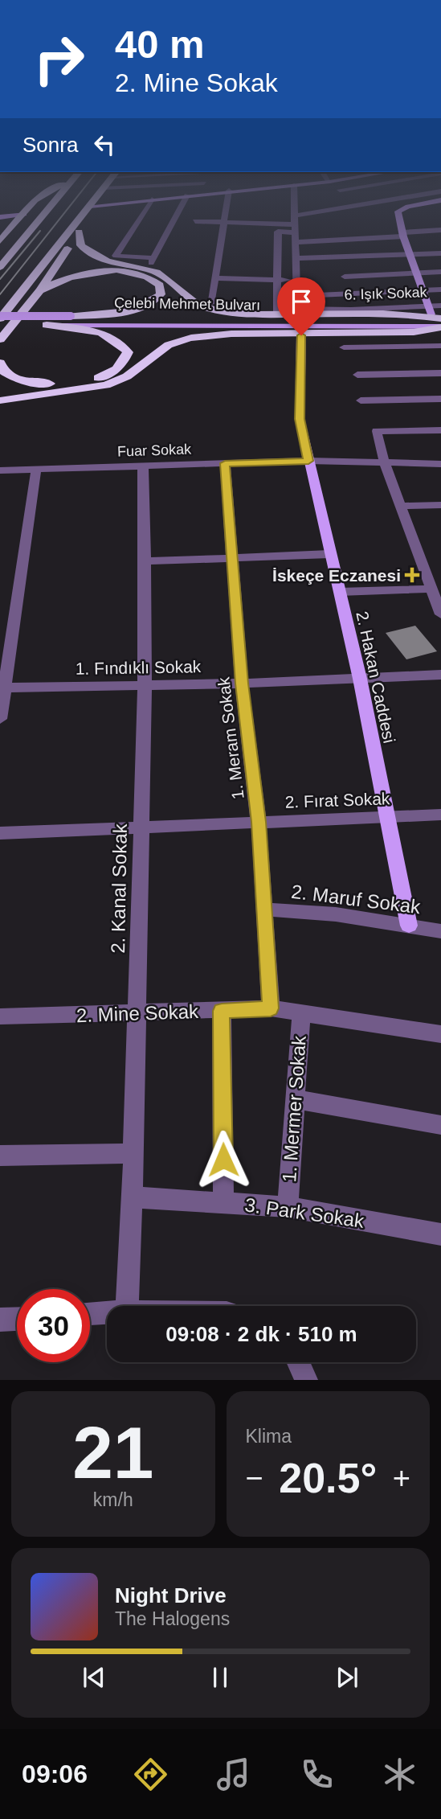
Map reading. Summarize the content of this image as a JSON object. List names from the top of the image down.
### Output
{
  "streets": {
    "main road": ["Çelebi Mehmet Bulvarı", "2. Hakan Caddesi"],
    "street": [
      "6. Işık Sokak",
      "Fuar Sokak",
      "1. Fındıklı Sokak",
      "1. Meram Sokak",
      "2. Fırat Sokak",
      "2. Kanal Sokak",
      "2. Maruf Sokak",
      "2. Mine Sokak",
      "1. Mermer Sokak",
      "3. Park Sokak"
    ]
  },
  "crossings": [
    ["6. Işık Sokak", "Çelebi Mehmet Bulvarı"],
    ["Fuar Sokak", "2. Hakan Caddesi"],
    ["Fuar Sokak", "1. Meram Sokak"],
    ["Fuar Sokak", "2. Kanal Sokak"],
    ["1. Fındıklı Sokak", "2. Hakan Caddesi"],
    ["1. Fındıklı Sokak", "1. Meram Sokak"],
    ["1. Fındıklı Sokak", "2. Kanal Sokak"],
    ["2. Hakan Caddesi", "2. Fırat Sokak"],
    ["2. Hakan Caddesi", "2. Maruf Sokak"],
    ["1. Meram Sokak", "2. Fırat Sokak"],
    ["1. Meram Sokak", "2. Maruf Sokak"],
    ["1. Meram Sokak", "2. Mine Sokak"],
    ["2. Fırat Sokak", "2. Kanal Sokak"],
    ["2. Kanal Sokak", "2. Mine Sokak"],
    ["2. Kanal Sokak", "3. Park Sokak"],
    ["2. Mine Sokak", "1. Mermer Sokak"],
    ["1. Mermer Sokak", "3. Park Sokak"]
  ],
  "places": {
    "health": ["İskeçe Eczanesi"]
  },
  "page": {
    "turn": ["40 m", "2. Mine Sokak"],
    "then": "Sonra",
    "limit": "30",
    "trip": "09:08 · 2 dk · 510 m",
    "tile": [
      ["21", "km/h"],
      "Klima"
    ],
    "heat": ["−", "20.5°", "+"],
    "song": ["Night Drive", "The Halogens"],
    "tabs": "09:06"
  }
}
